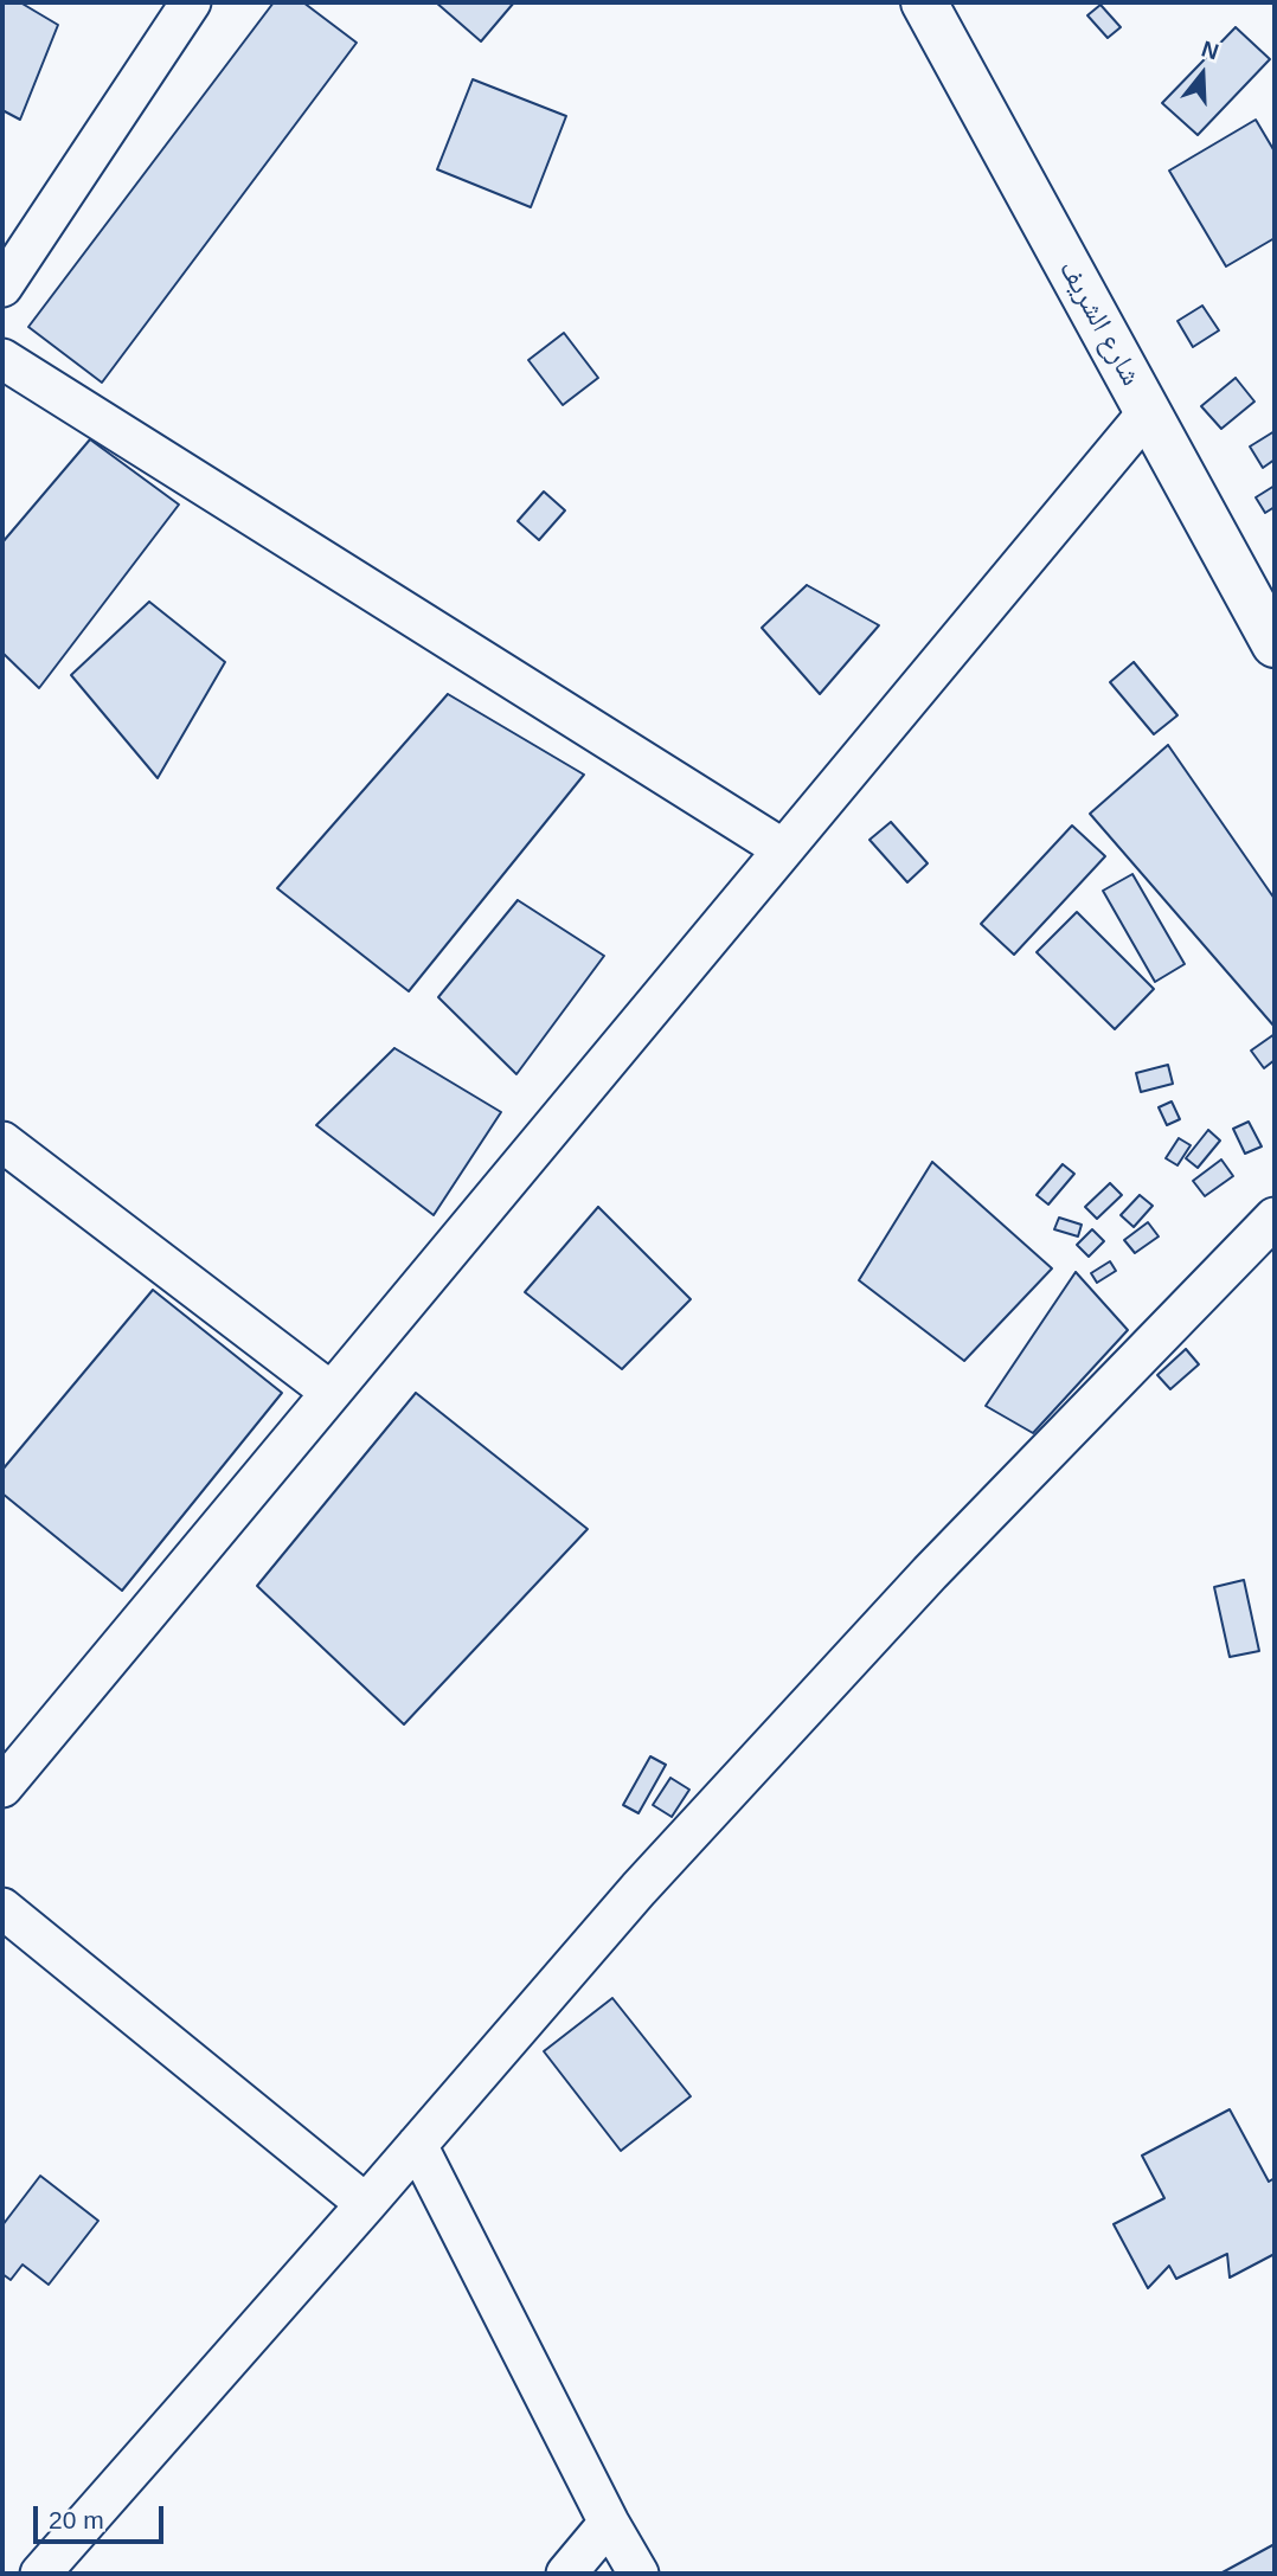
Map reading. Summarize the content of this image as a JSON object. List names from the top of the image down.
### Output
{
  "streets": {
    "main road": ["شارع الشريف"]
  },
  "scale_bar": "20 m",
  "north": "top"
}
